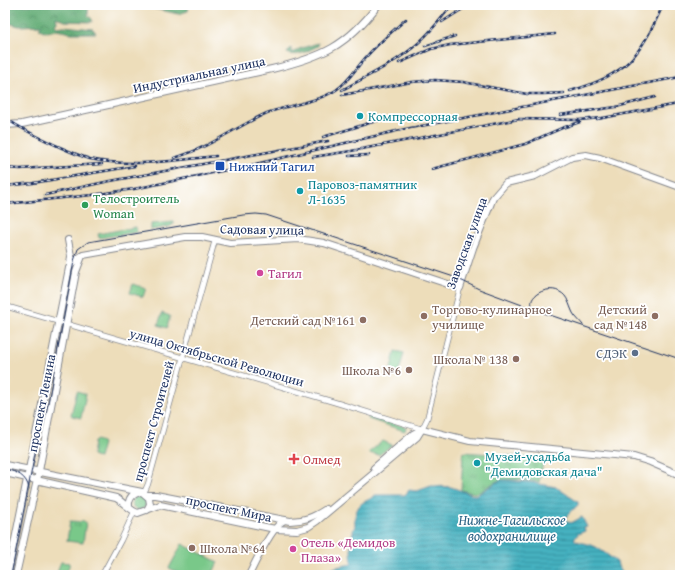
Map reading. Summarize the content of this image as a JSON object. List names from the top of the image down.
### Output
{
  "streets": {
    "main road": [
      "Индустриальная улица",
      "Садовая улица",
      "Заводская улица",
      "проспект Ленина",
      "проспект Мира"
    ],
    "street": ["улица Октябрьской Революции", "проспект Строителей"]
  },
  "crossings": [
    ["Садовая улица", "Заводская улица"],
    ["Садовая улица", "проспект Ленина"],
    ["Садовая улица", "проспект Строителей"],
    ["Заводская улица", "улица Октябрьской Революции"],
    ["Заводская улица", "проспект Мира"],
    ["улица Октябрьской Революции", "проспект Ленина"],
    ["улица Октябрьской Революции", "проспект Строителей"],
    ["улица Октябрьской Революции", "проспект Мира"],
    ["проспект Ленина", "проспект Мира"],
    ["проспект Строителей", "проспект Мира"]
  ],
  "water": ["Нижне-Тагильское водохранилище"],
  "places": {
    "other": [
      "Компрессорная",
      "Паровоз-памятник Л-1635",
      "Телостроитель Woman",
      "Тагил",
      "Торгово-кулинарное училище",
      "Детский сад №148",
      "Детский сад №161",
      "СДЭК",
      "Школа № 138",
      "Школа №6",
      "Музей-усадьба \"Демидовская дача\"",
      "Школа №64",
      "Отель «Демидов Плаза»"
    ],
    "transit": ["Нижний Тагил"],
    "health": ["Олмед"]
  }
}
